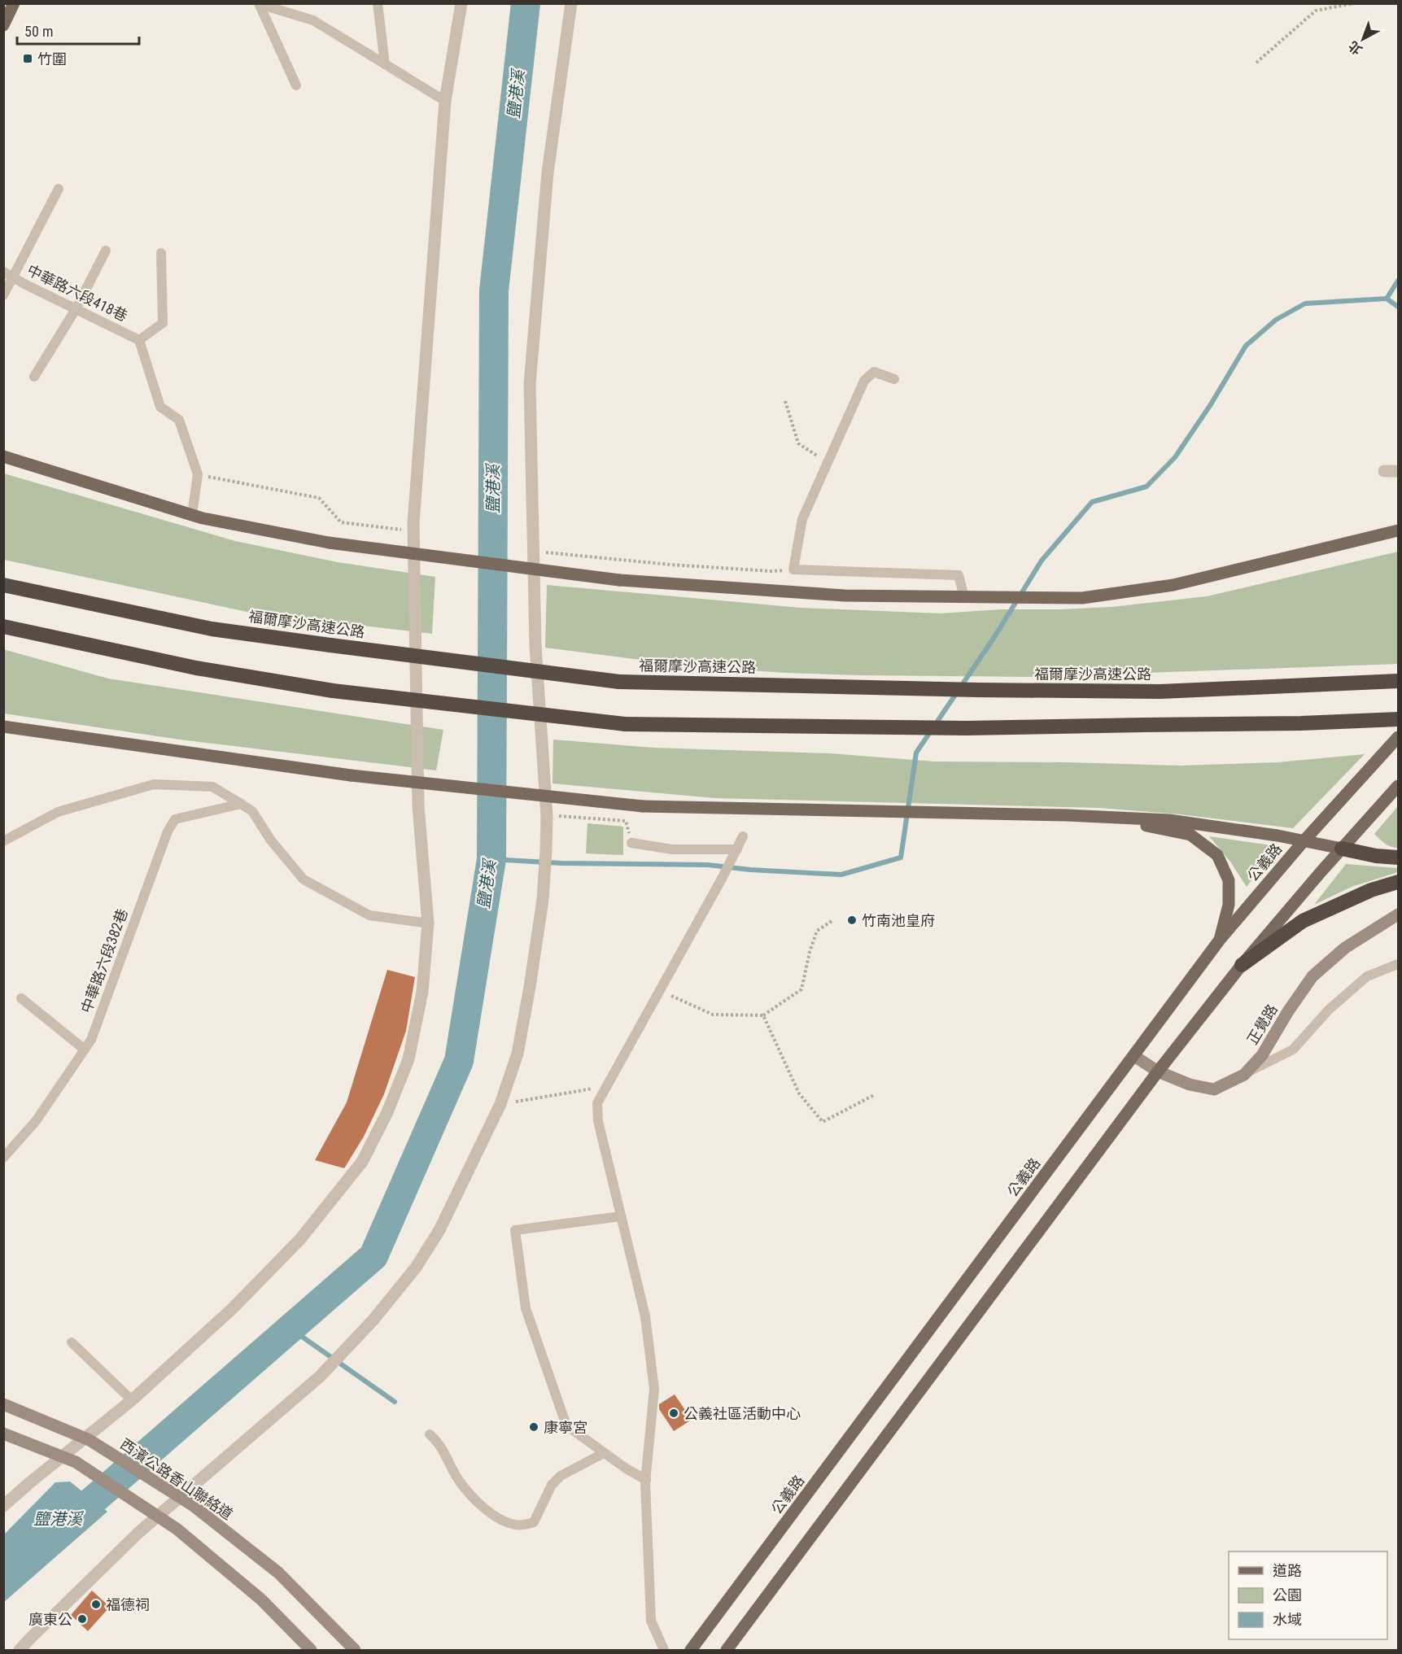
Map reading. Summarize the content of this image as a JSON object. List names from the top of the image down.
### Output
{
  "streets": {
    "highway": ["福爾摩沙高速公路"],
    "main road": ["公義路"],
    "street": ["正覺路", "西濱公路香山聯絡道"],
    "lane": ["中華路六段418巷", "中華路六段382巷"]
  },
  "crossings": [
    ["公義路", "正覺路"]
  ],
  "water": ["鹽港溪"],
  "places": {
    "transit": ["竹圍"],
    "other": [
      "竹南池皇府",
      "公義社區活動中心",
      "康寧宮",
      "福德祠",
      "廣東公"
    ]
  },
  "legend": ["道路", "公園", "水域"],
  "scale_bar": "50 m",
  "north": "bottom left"
}
